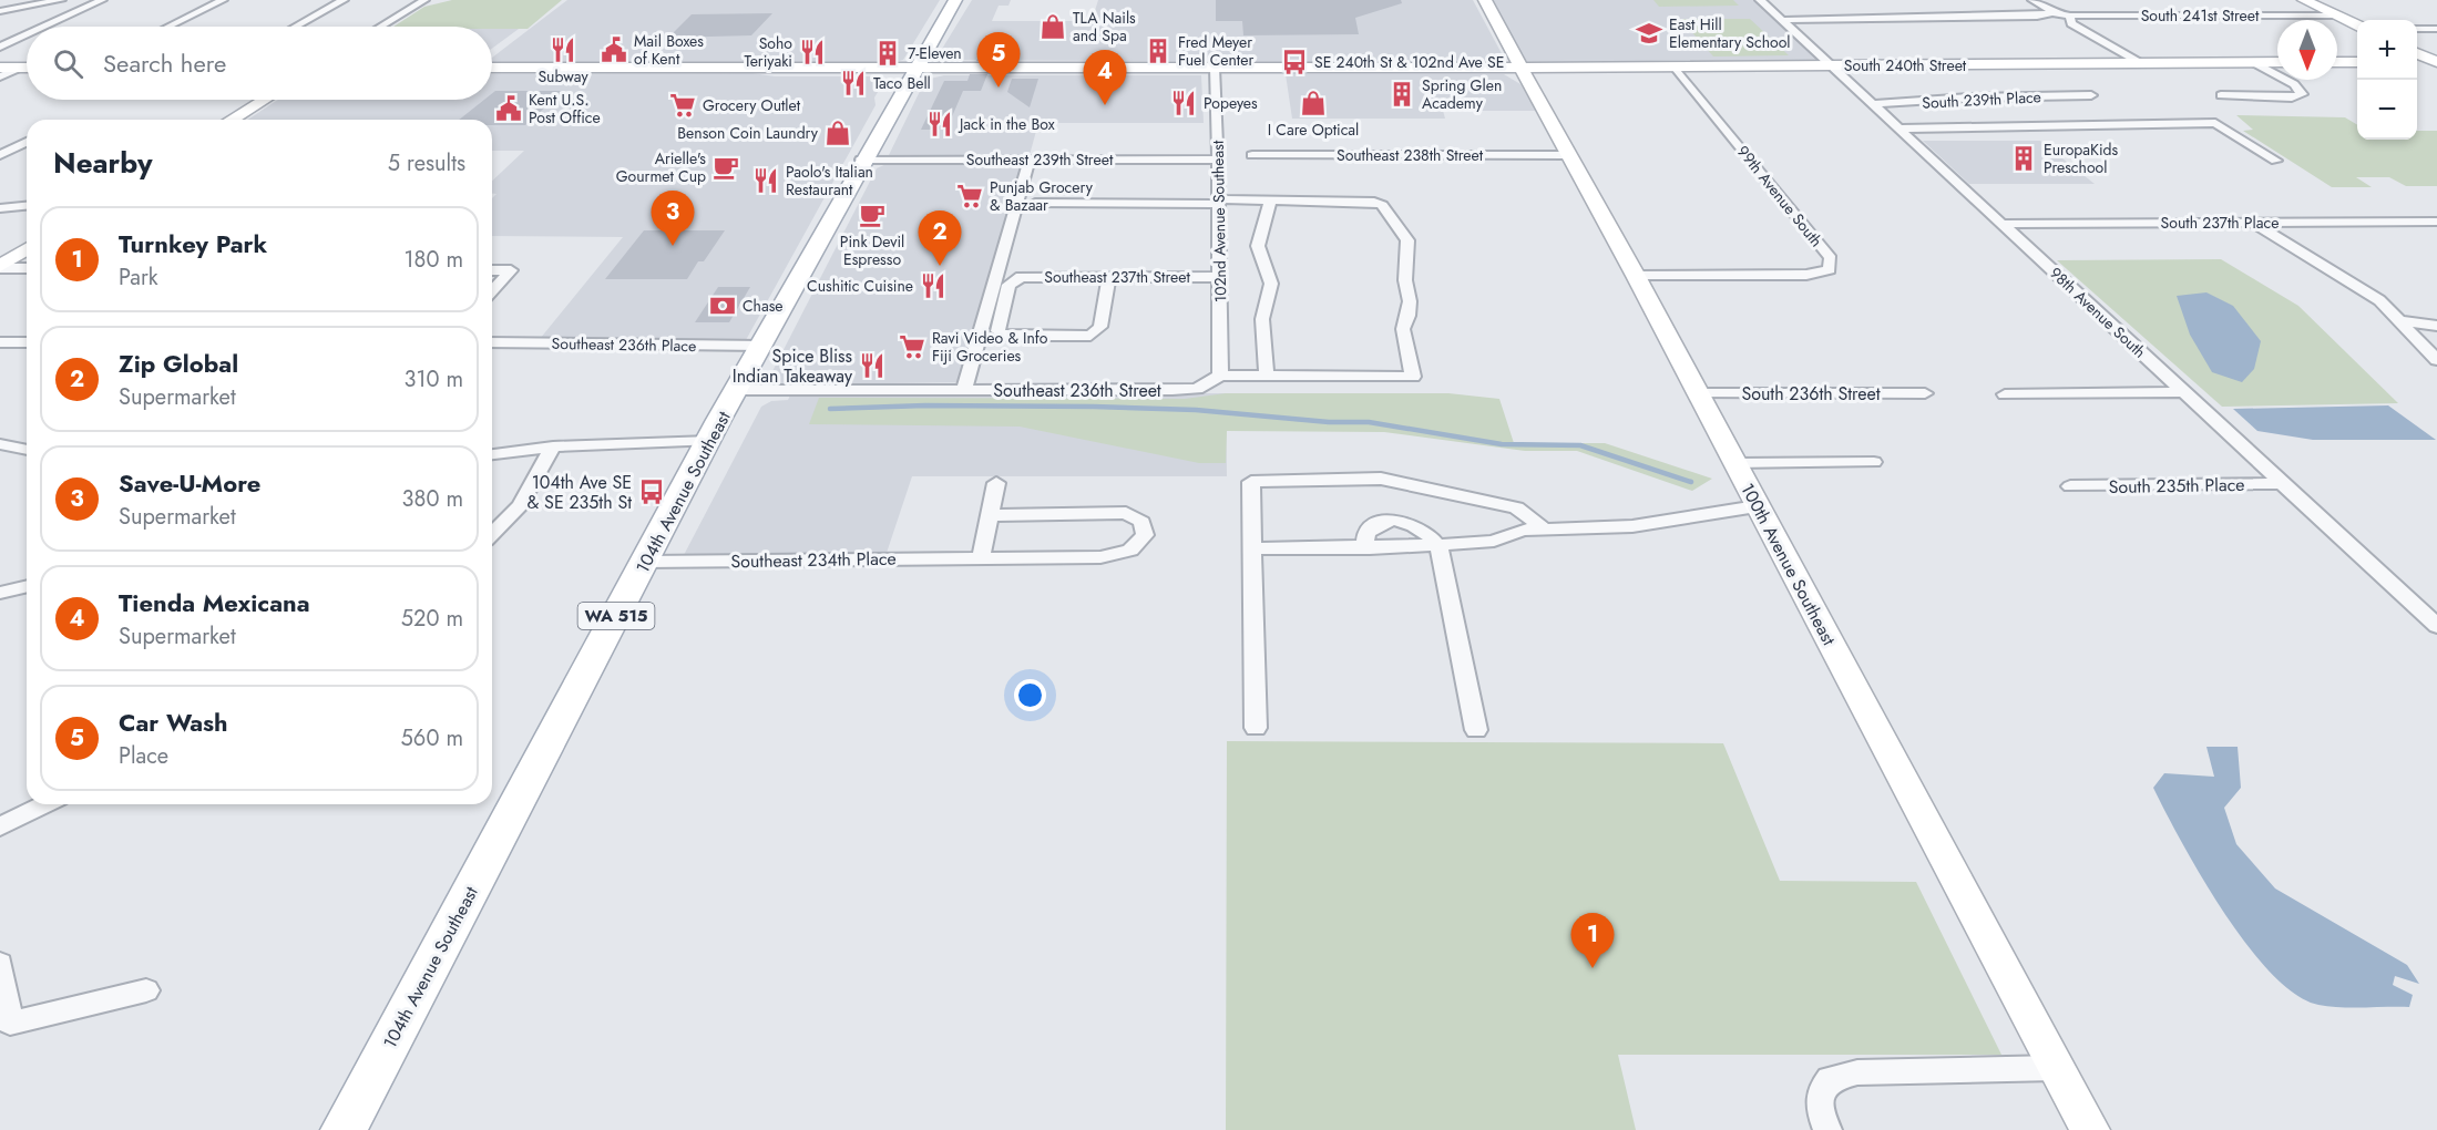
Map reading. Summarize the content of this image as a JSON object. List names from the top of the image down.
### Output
{
  "streets": {
    "main road": [
      "South 240th Street",
      "104th Avenue Southeast",
      "100th Avenue Southeast",
      "WA 515"
    ],
    "street": [
      "South 241st Street",
      "South 239th Place",
      "Southeast 238th Street",
      "Southeast 239th Street",
      "99th Avenue South",
      "102nd Avenue Southeast",
      "South 237th Place",
      "Southeast 237th Street",
      "98th Avenue South",
      "Southeast 236th Place",
      "Southeast 236th Street",
      "South 236th Street",
      "South 235th Place",
      "Southeast 234th Place"
    ]
  },
  "crossings": [
    ["South 241st Street", "98th Avenue South"],
    ["South 240th Street", "99th Avenue South"],
    ["South 240th Street", "102nd Avenue Southeast"],
    ["South 240th Street", "98th Avenue South"],
    ["South 240th Street", "104th Avenue Southeast"],
    ["South 240th Street", "100th Avenue Southeast"],
    ["South 239th Place", "98th Avenue South"],
    ["Southeast 238th Street", "100th Avenue Southeast"],
    ["Southeast 239th Street", "102nd Avenue Southeast"],
    ["Southeast 239th Street", "104th Avenue Southeast"],
    ["99th Avenue South", "100th Avenue Southeast"],
    ["102nd Avenue Southeast", "Southeast 237th Street"],
    ["102nd Avenue Southeast", "Southeast 236th Street"],
    ["South 237th Place", "98th Avenue South"],
    ["98th Avenue South", "South 235th Place"],
    ["Southeast 236th Place", "104th Avenue Southeast"],
    ["Southeast 236th Street", "104th Avenue Southeast"],
    ["South 236th Street", "100th Avenue Southeast"],
    ["104th Avenue Southeast", "Southeast 234th Place"]
  ],
  "places": {
    "shop": ["TLA Nails and Spa", "I Care Optical", "Benson Coin Laundry"],
    "school or university": ["East Hill Elementary School"],
    "restaurant": [
      "Subway",
      "Soho Teriyaki",
      "Taco Bell",
      "Popeyes",
      "Jack in the Box",
      "Paolo's Italian Restaurant",
      "Cushitic Cuisine",
      "Spice Bliss Indian Takeaway"
    ],
    "public building": ["Mail Boxes of Kent", "Kent U.S. Post Office"],
    "building": [
      "Fred Meyer Fuel Center",
      "7-Eleven",
      "Spring Glen Academy",
      "EuropaKids Preschool"
    ],
    "bus stop": ["SE 240th St & 102nd Ave SE", "104th Ave SE & SE 235th St"],
    "supermarket": ["Grocery Outlet", "Punjab Grocery & Bazaar", "Ravi Video & Info Fiji Groceries"],
    "cafe": ["Arielle's Gourmet Cup", "Pink Devil Espresso"],
    "bank": ["Chase"]
  },
  "north": "bottom",
  "page": {
    "map_buttons": ["+", "−"],
    "search": "Search here",
    "pins": [
      "5",
      "4",
      "3",
      "2",
      "1"
    ],
    "heading": ["Nearby", "5 results"],
    "list": [
      {
        "mark": "1",
        "name": "Turnkey Park",
        "note": "Park",
        "value": "180 m"
      },
      {
        "mark": "2",
        "name": "Zip Global",
        "note": "Supermarket",
        "value": "310 m"
      },
      {
        "mark": "3",
        "name": "Save-U-More",
        "note": "Supermarket",
        "value": "380 m"
      },
      {
        "mark": "4",
        "name": "Tienda Mexicana",
        "note": "Supermarket",
        "value": "520 m"
      },
      {
        "mark": "5",
        "name": "Car Wash",
        "note": "Place",
        "value": "560 m"
      }
    ]
  }
}
